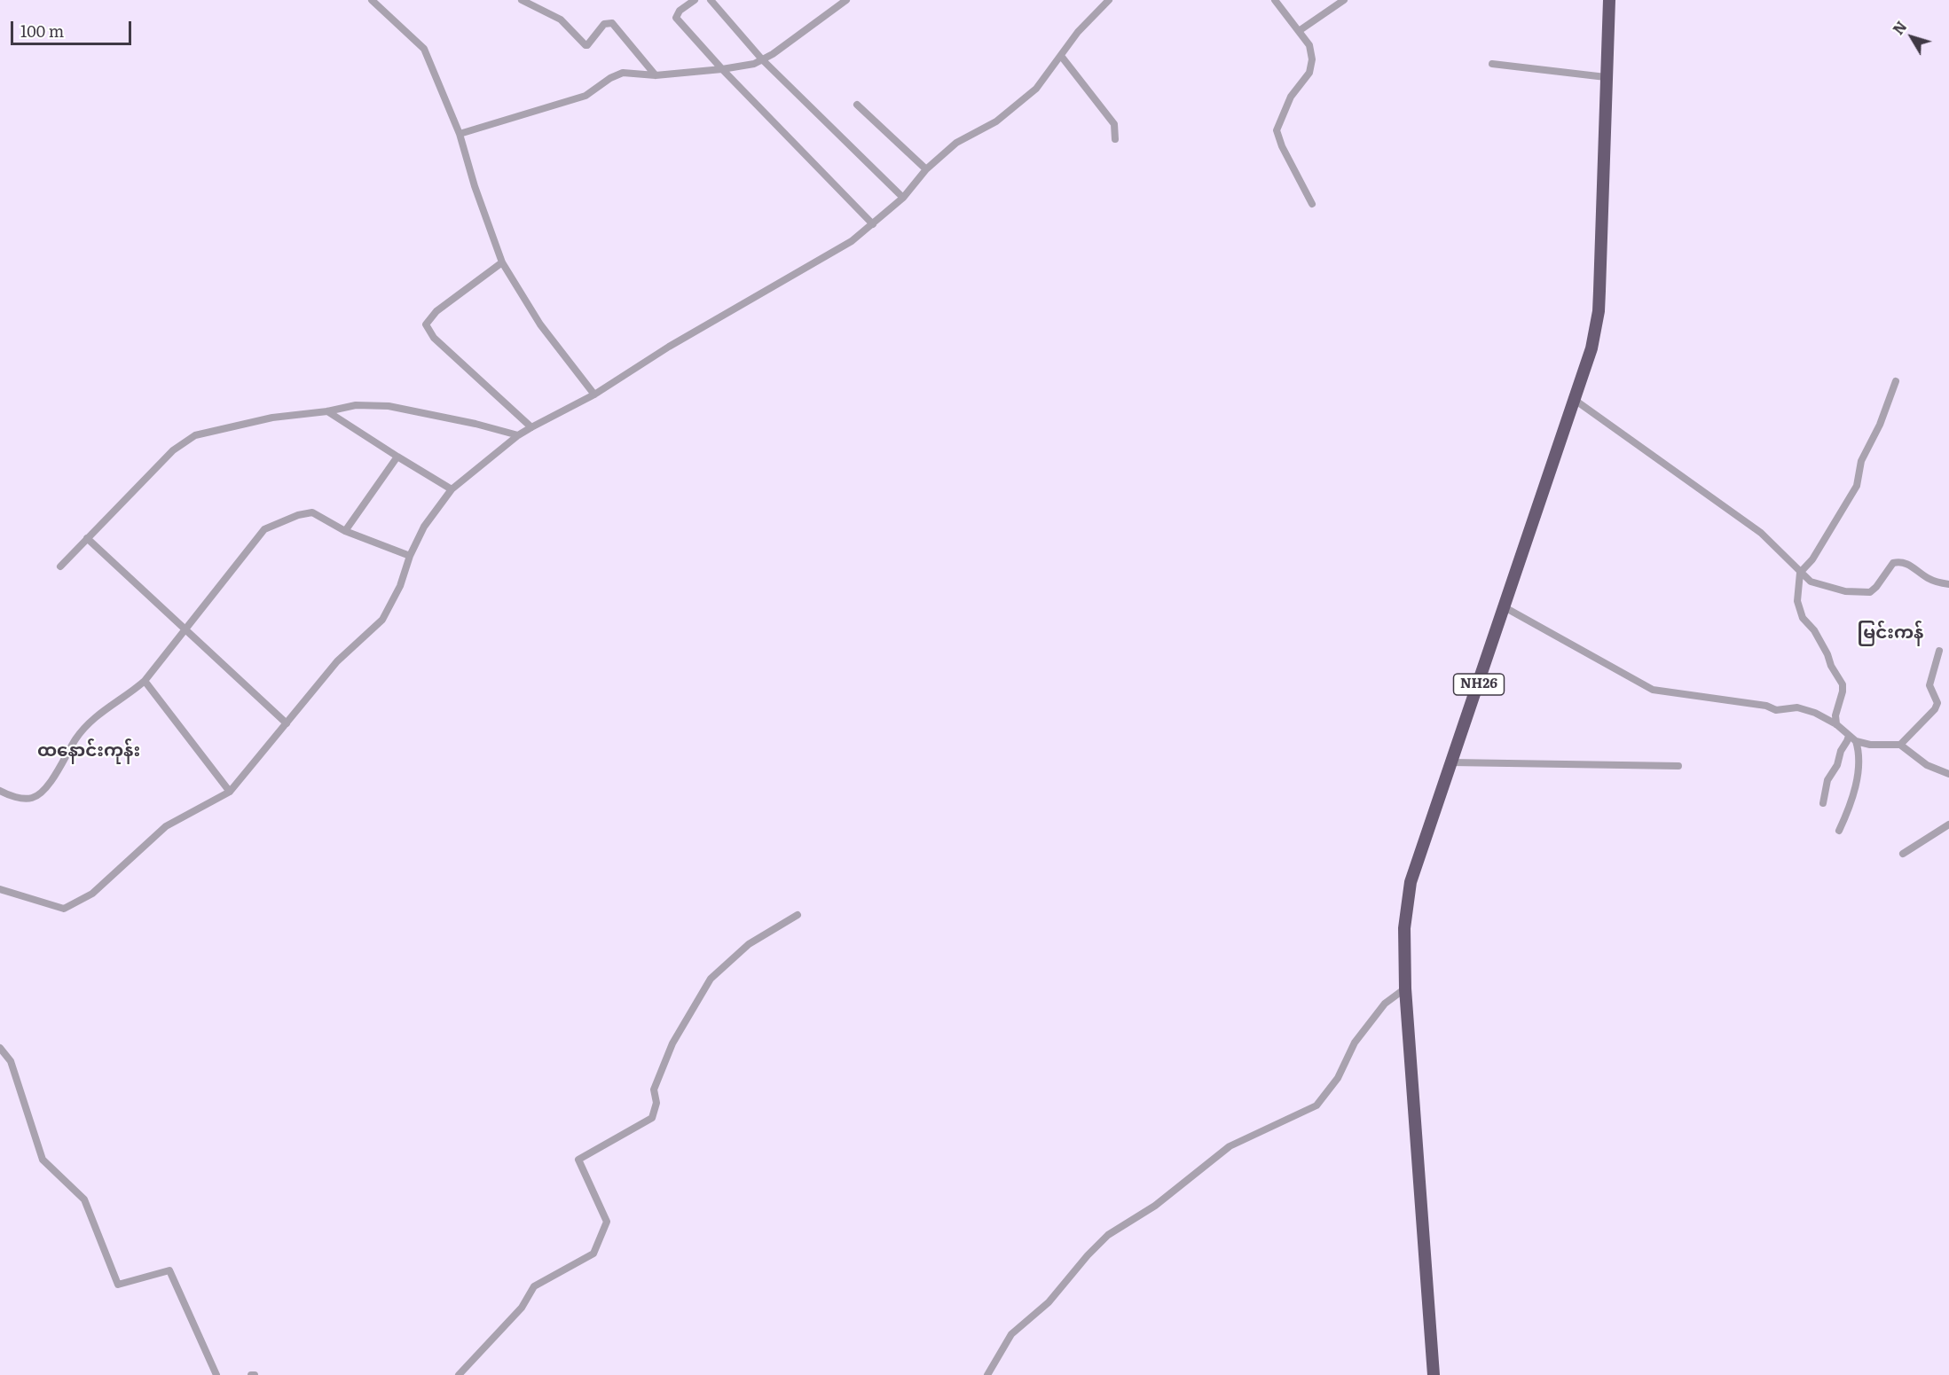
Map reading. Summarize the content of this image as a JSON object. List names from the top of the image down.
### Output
{
  "streets": {
    "highway": ["NH26"]
  },
  "districts": ["မြင်းကန်", "ထနောင်းကုန်း"],
  "scale_bar": "100 m",
  "north": "top left"
}
